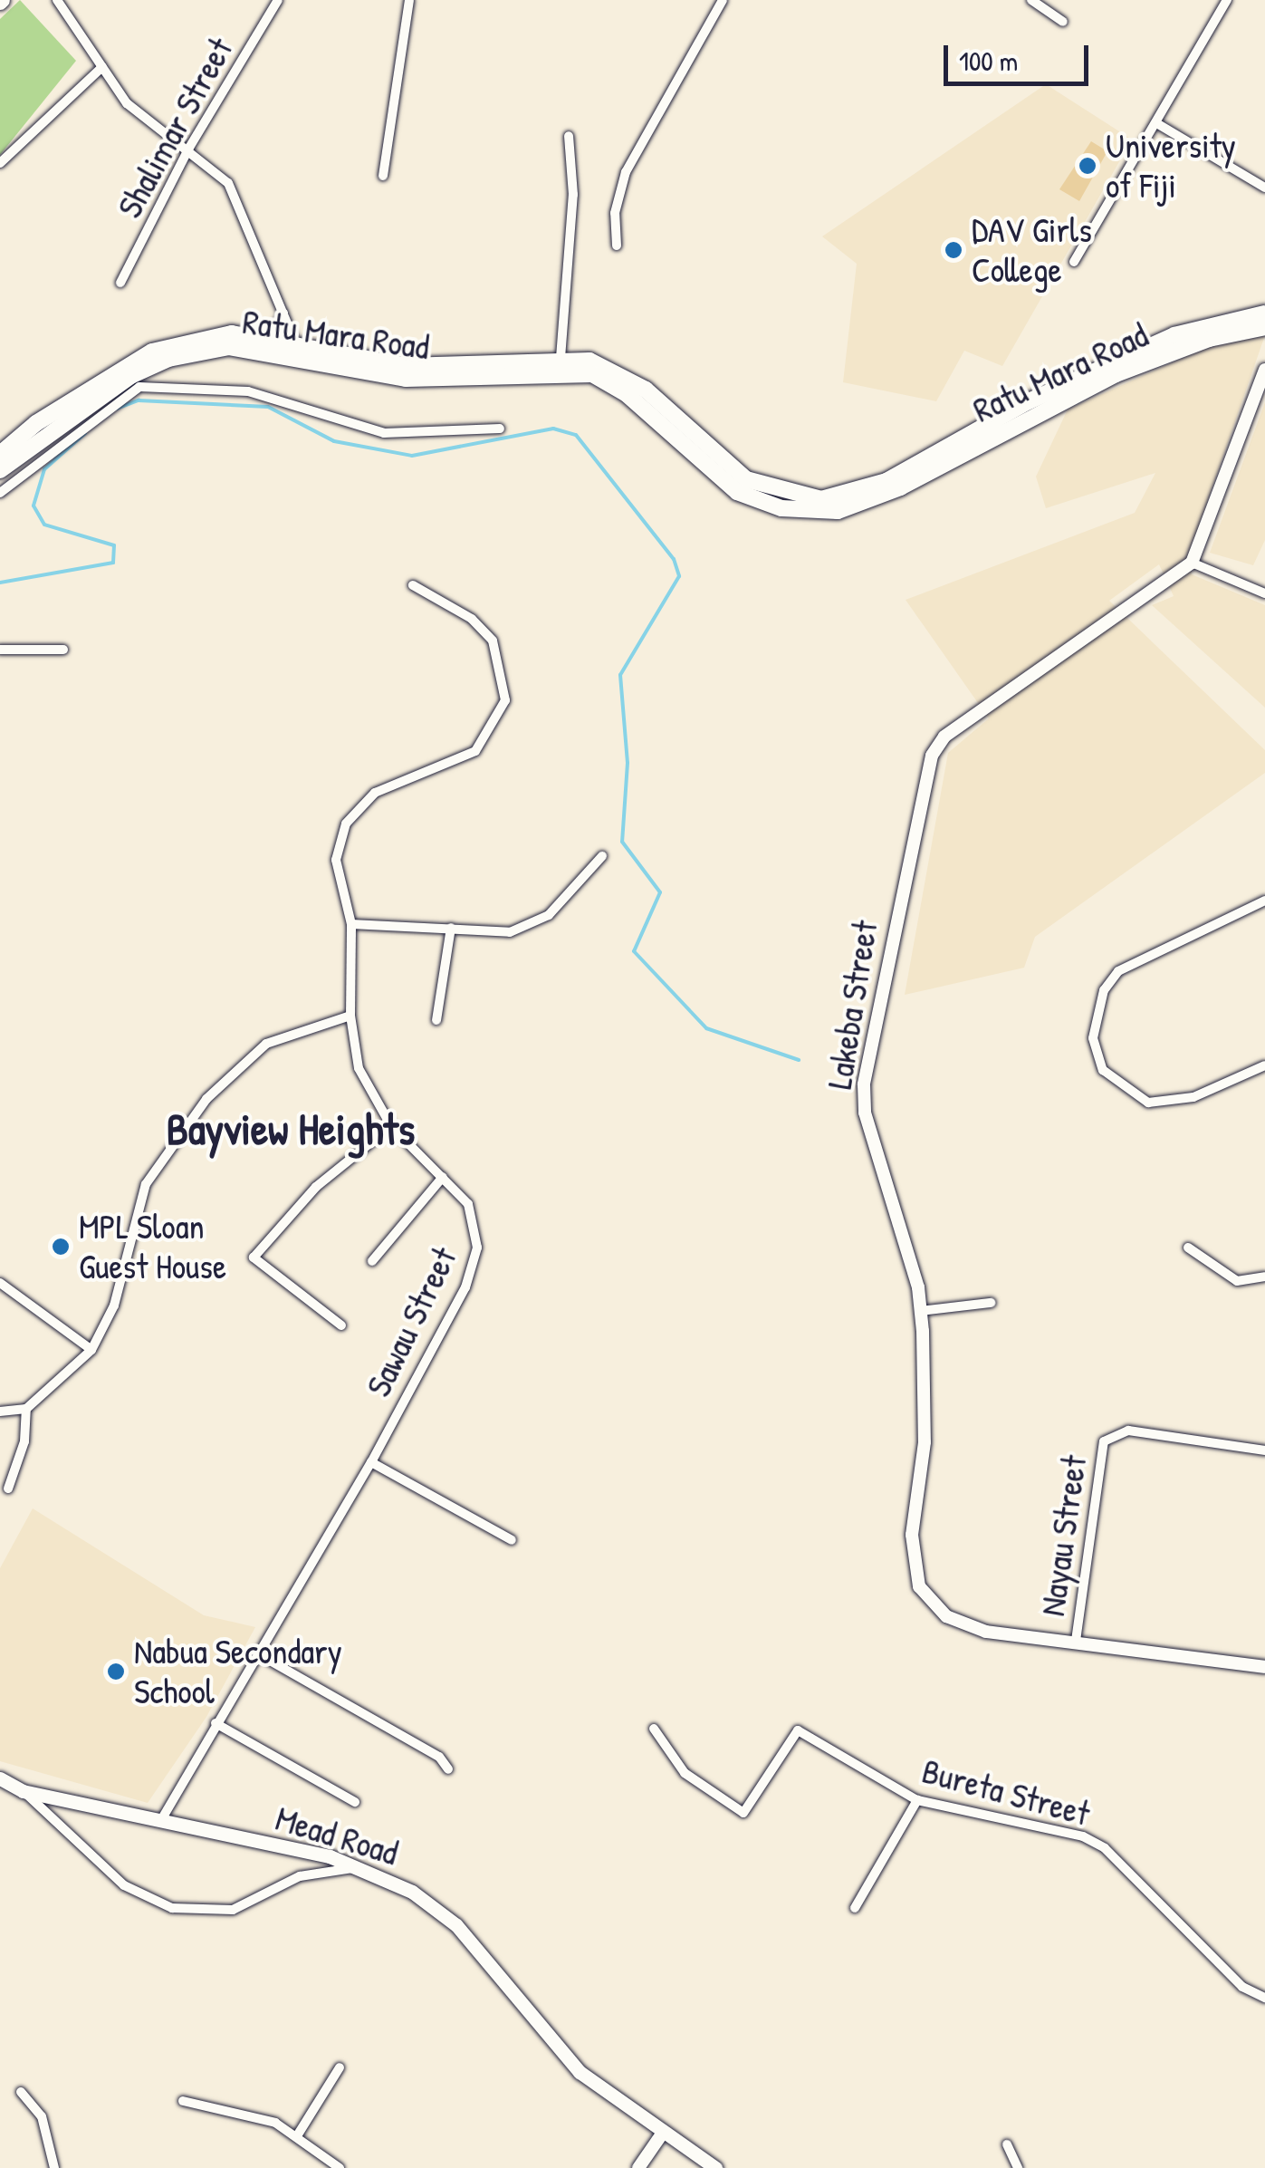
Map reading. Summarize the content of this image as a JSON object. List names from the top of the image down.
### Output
{
  "streets": {
    "highway": ["Ratu Mara Road"],
    "main road": ["Lakeba Street", "Mead Road"],
    "street": [
      "Shalimar Street",
      "Sawau Street",
      "Nayau Street",
      "Bureta Street"
    ]
  },
  "crossings": [
    ["Lakeba Street", "Nayau Street"],
    ["Sawau Street", "Mead Road"]
  ],
  "districts": ["Bayview Heights"],
  "places": [
    "University of Fiji",
    "DAV Girls College",
    "MPL Sloan Guest House",
    "Nabua Secondary School"
  ],
  "scale_bar": "100 m"
}
